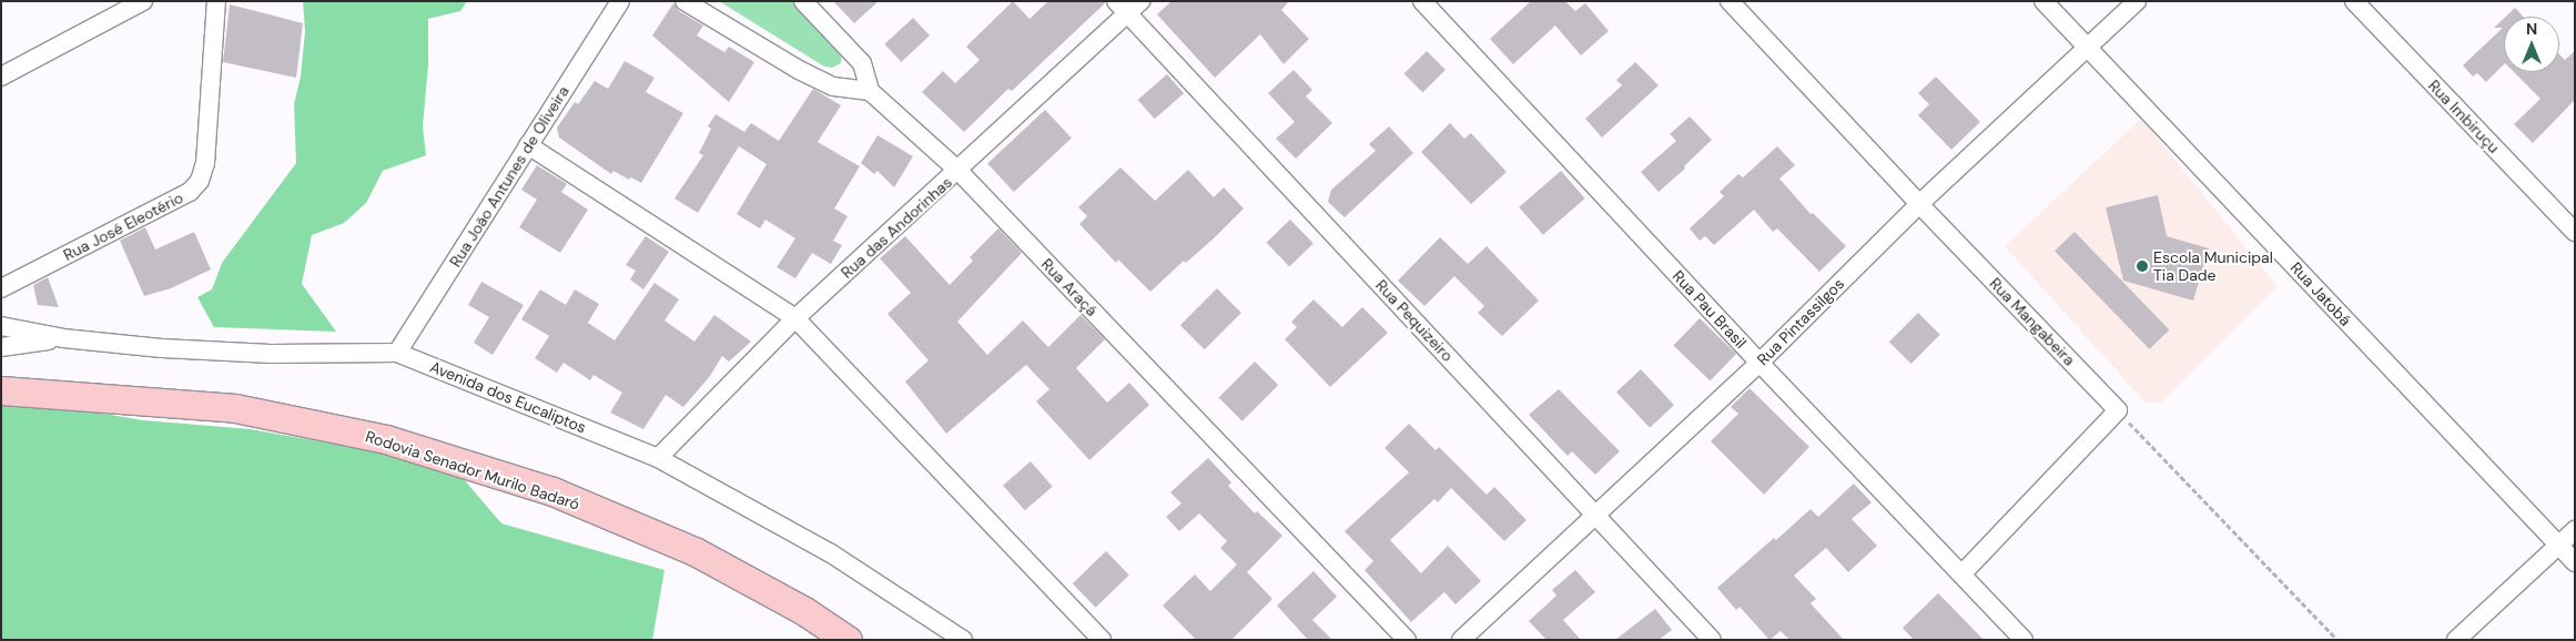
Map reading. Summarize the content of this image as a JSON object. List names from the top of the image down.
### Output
{
  "streets": {
    "main road": ["Rodovia Senador Murilo Badaró"],
    "street": [
      "Rua Imbiruçu",
      "Rua João Antunes de Oliveira",
      "Rua José Eleotério",
      "Rua das Andorinhas",
      "Rua Araçá",
      "Rua Jatobá",
      "Rua Pau Brasil",
      "Rua Pequizeiro",
      "Rua Pintassilgos",
      "Rua Mangabeira",
      "Avenida dos Eucaliptos"
    ]
  },
  "crossings": [
    ["Rua João Antunes de Oliveira", "Avenida dos Eucaliptos"],
    ["Rua das Andorinhas", "Rua Araçá"],
    ["Rua das Andorinhas", "Rua Pequizeiro"],
    ["Rua das Andorinhas", "Avenida dos Eucaliptos"],
    ["Rua Jatobá", "Rua Pintassilgos"],
    ["Rua Pau Brasil", "Rua Pintassilgos"],
    ["Rua Pequizeiro", "Rua Pintassilgos"],
    ["Rua Pintassilgos", "Rua Mangabeira"]
  ],
  "places": ["Escola Municipal Tia Dade"],
  "north": "top"
}
